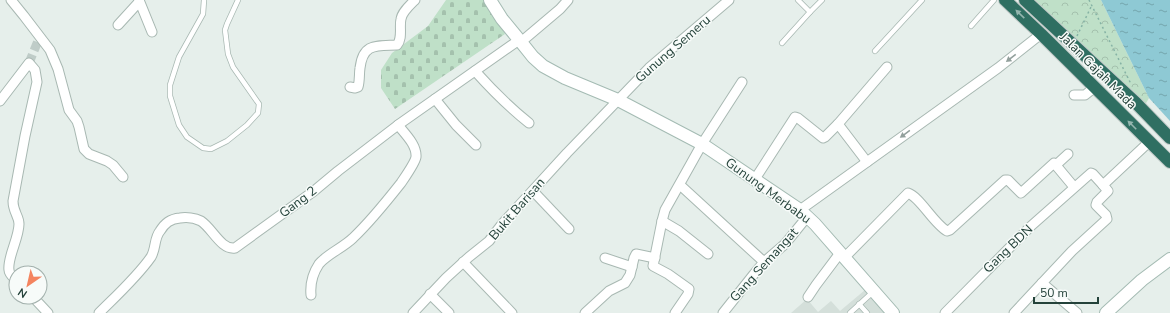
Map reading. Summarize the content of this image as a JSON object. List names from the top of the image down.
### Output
{
  "streets": {
    "highway": ["Jalan Gajah Mada"],
    "street": [
      "Gunung Semeru",
      "Gunung Merbabu",
      "Gang 2",
      "Bukit Barisan",
      "Gang BDN",
      "Gang Semangat"
    ]
  },
  "crossings": [
    ["Gunung Semeru", "Gunung Merbabu"],
    ["Gunung Semeru", "Bukit Barisan"],
    ["Jalan Gajah Mada", "Gang Semangat"],
    ["Gunung Merbabu", "Gang 2"],
    ["Gunung Merbabu", "Bukit Barisan"],
    ["Gunung Merbabu", "Gang Semangat"]
  ],
  "scale_bar": "50 m",
  "north": "bottom left"
}
